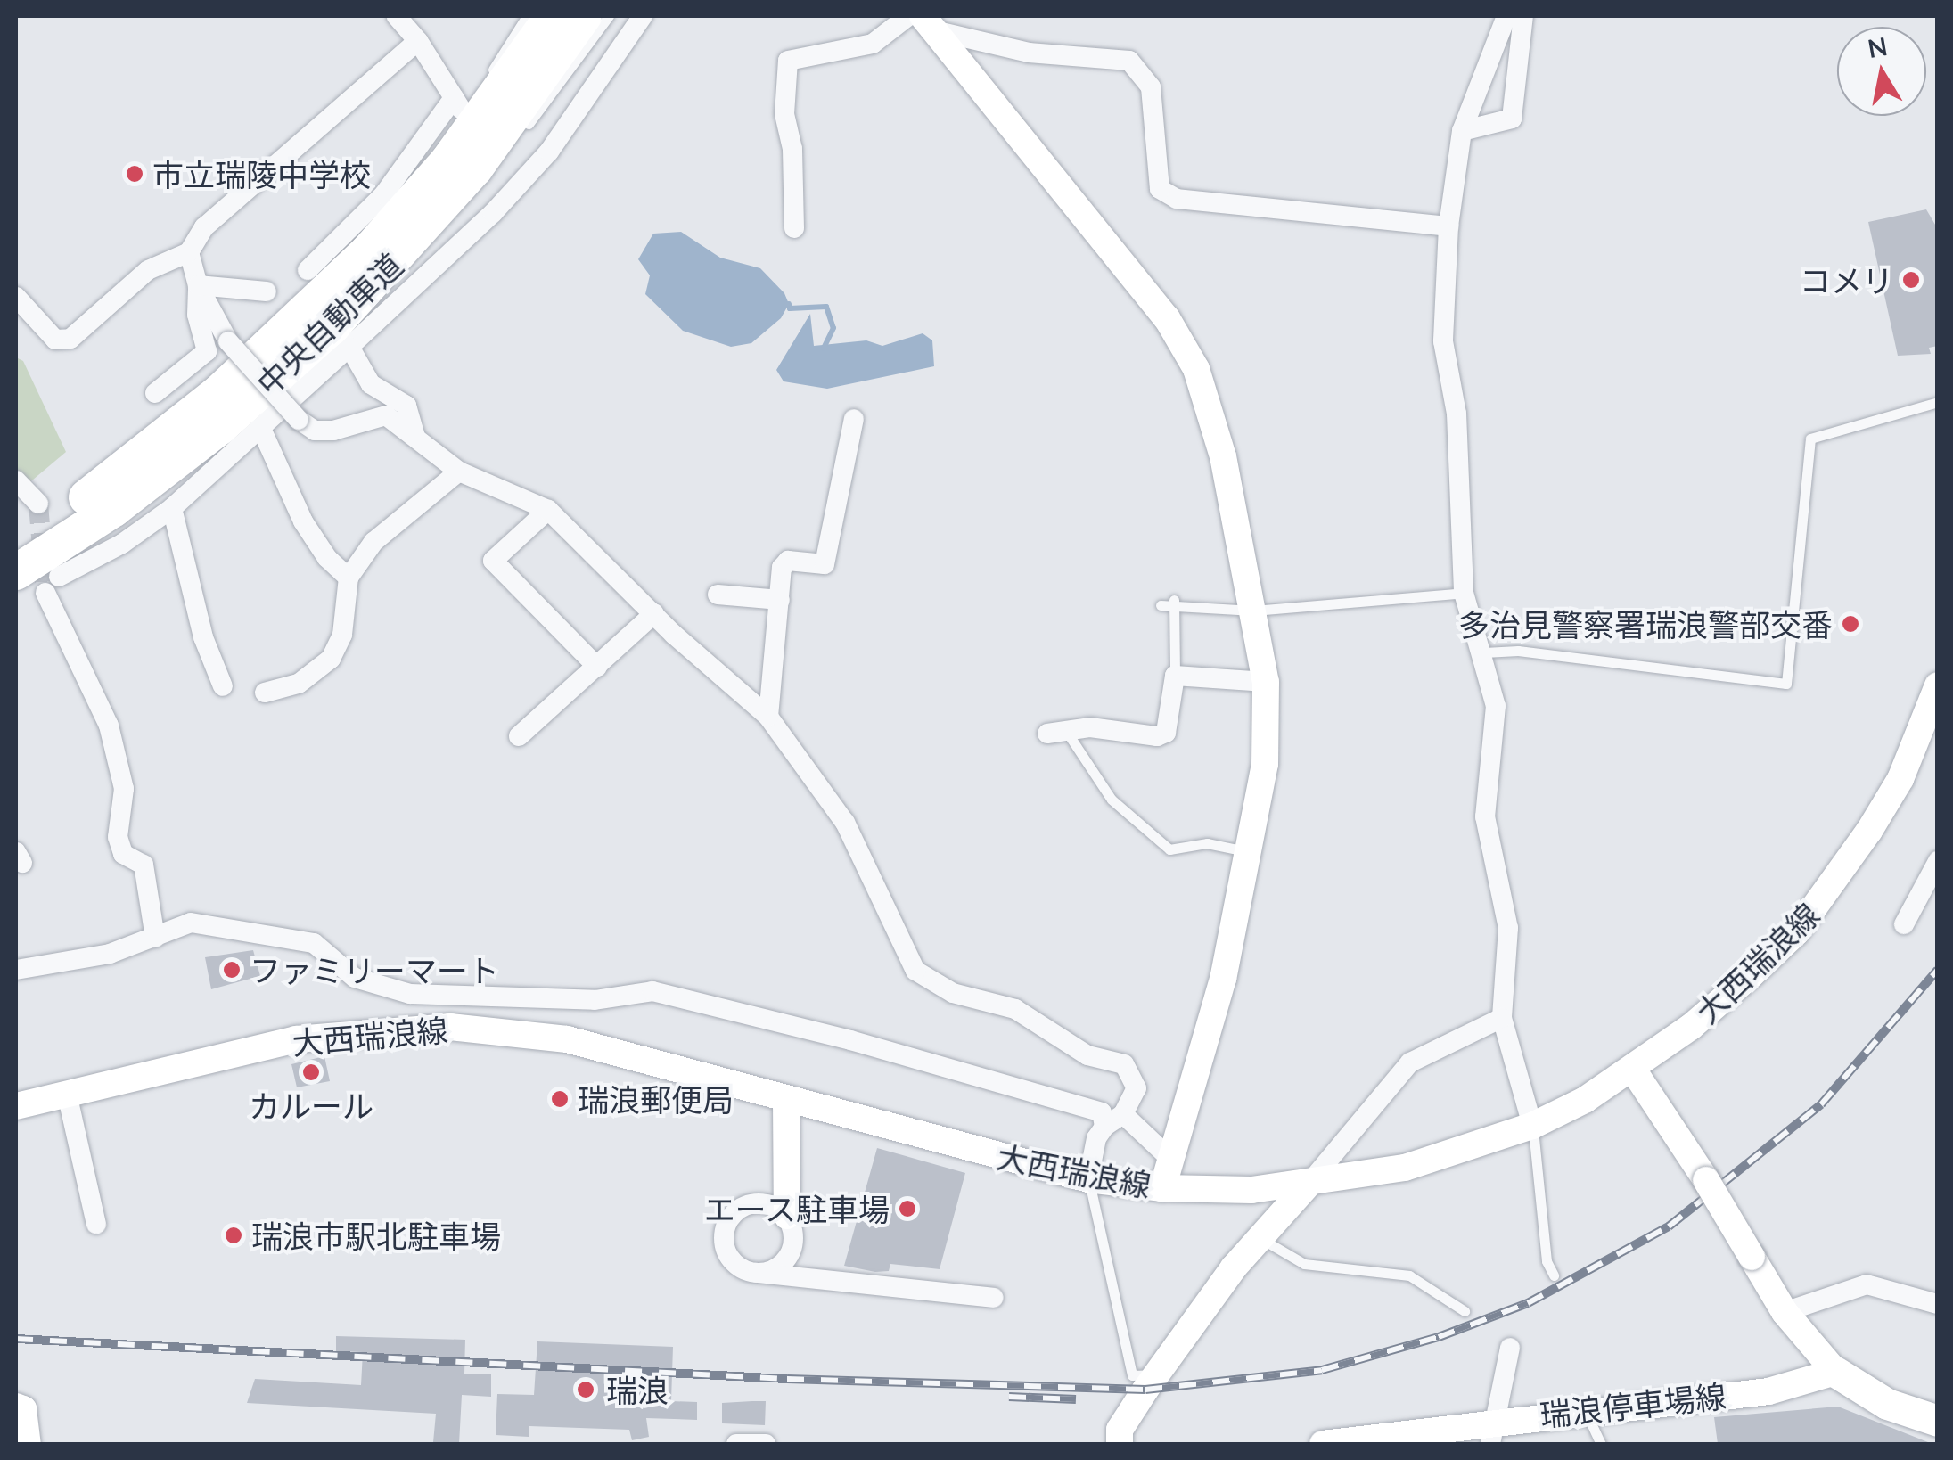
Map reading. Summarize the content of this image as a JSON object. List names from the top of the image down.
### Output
{
  "streets": {
    "highway": ["中央自動車道"],
    "main road": ["大西瑞浪線", "瑞浪停車場線"]
  },
  "places": [
    "市立瑞陵中学校",
    "コメリ",
    "多治見警察署瑞浪警部交番",
    "ファミリーマート",
    "カルール",
    "瑞浪郵便局",
    "エース駐車場",
    "瑞浪市駅北駐車場",
    "瑞浪"
  ],
  "north": "top"
}
